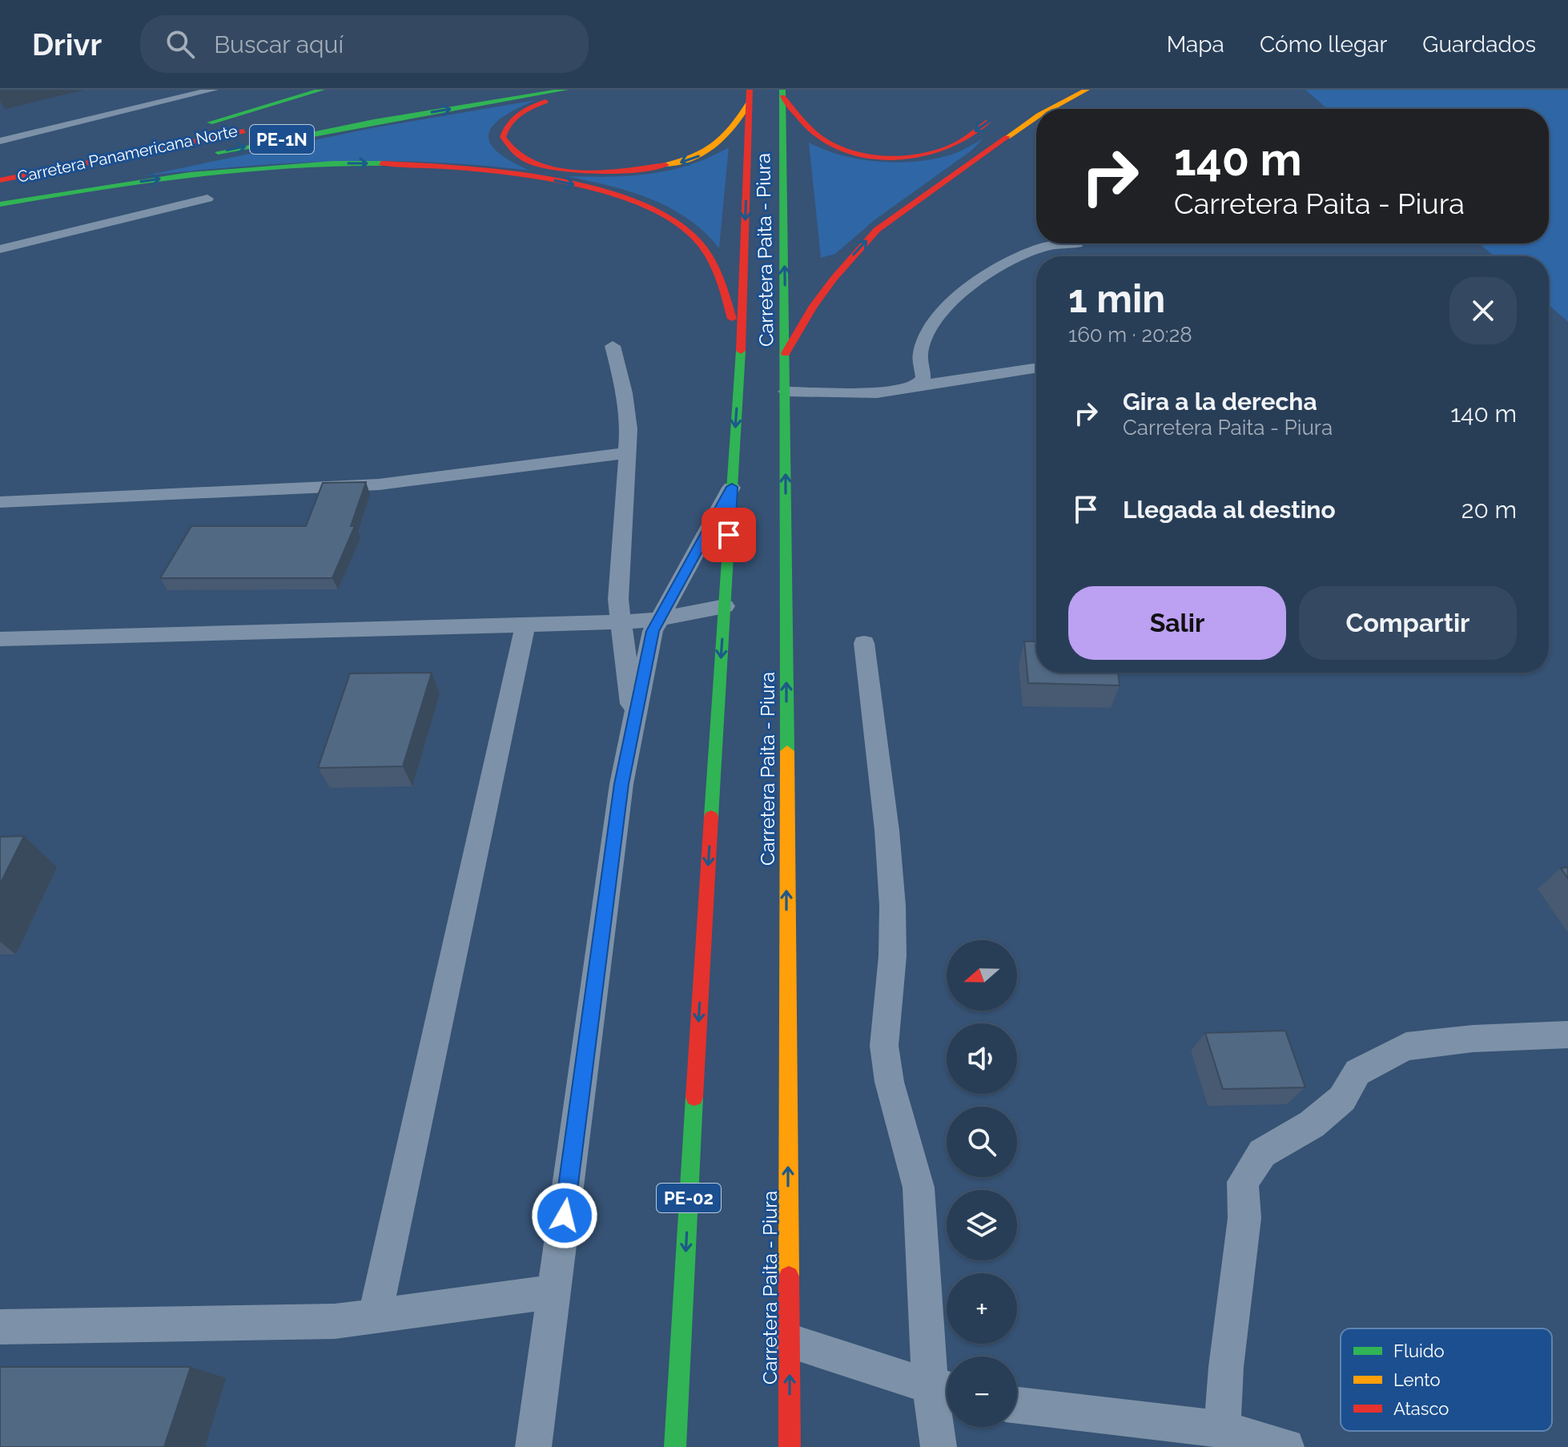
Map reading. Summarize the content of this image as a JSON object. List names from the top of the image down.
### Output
{
  "streets": {
    "highway": [
      "PE-1N",
      "Carretera Panamericana Norte",
      "Carretera Paita - Piura",
      "PE-02"
    ]
  },
  "legend": ["Fluido", "Lento", "Atasco"],
  "north": "left",
  "page": {
    "header": "Drivr",
    "search": "Buscar aquí",
    "nav": ["Mapa", "Cómo llegar", "Guardados"],
    "turn": ["140 m", "Carretera Paita - Piura"],
    "heading": ["1 min", "160 m · 20:28"],
    "list": [
      {
        "name": "Gira a la derecha",
        "note": "Carretera Paita - Piura",
        "value": "140 m"
      },
      {
        "name": "Llegada al destino",
        "value": "20 m"
      }
    ],
    "buttons": ["Salir", "Compartir"],
    "map_buttons": ["+", "−"]
  }
}
